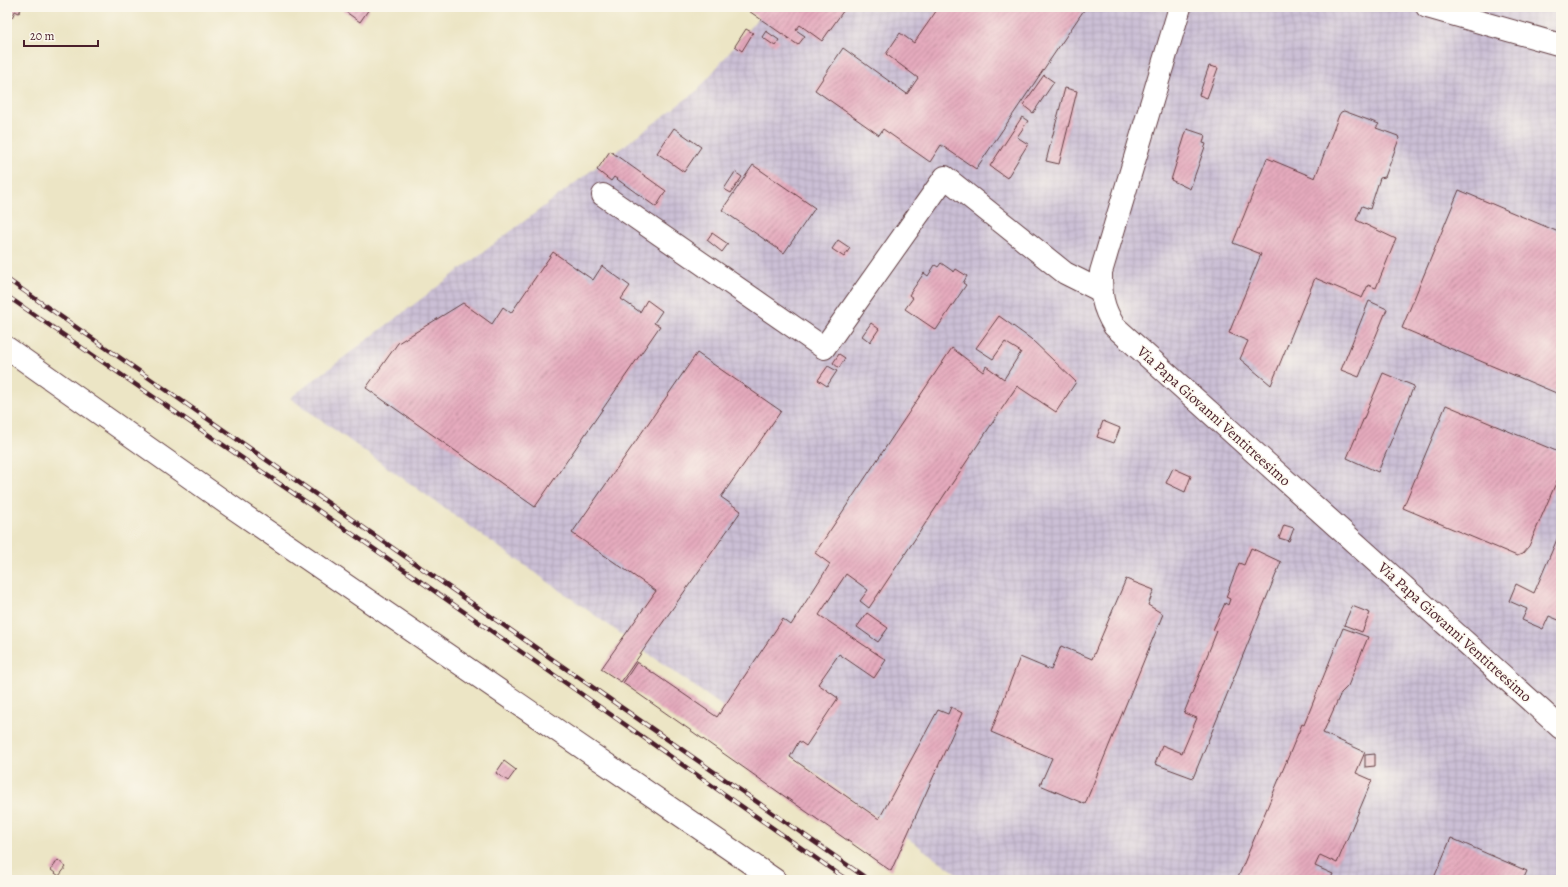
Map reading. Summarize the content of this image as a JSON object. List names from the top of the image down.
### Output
{
  "streets": {
    "street": ["Via Papa Giovanni Ventitreesimo"]
  },
  "scale_bar": "20 m"
}
